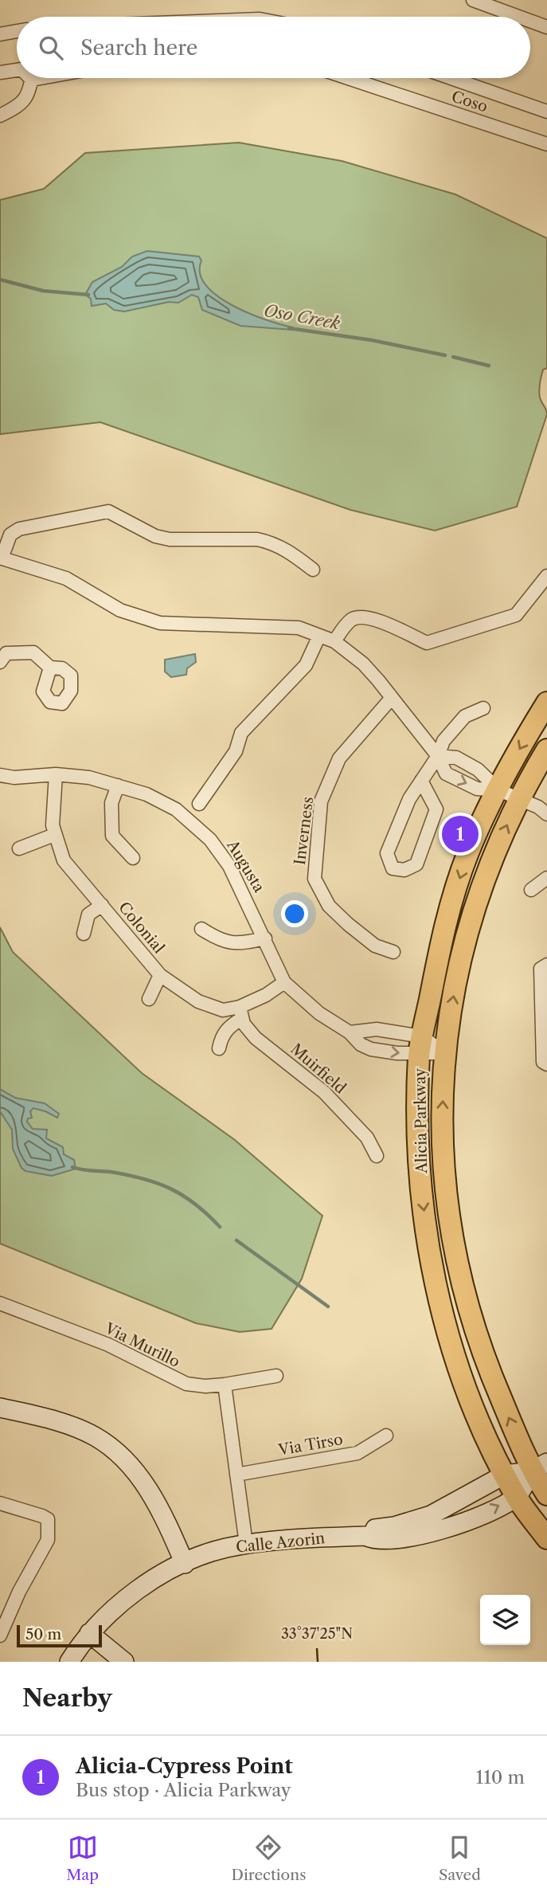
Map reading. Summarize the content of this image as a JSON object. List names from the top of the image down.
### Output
{
  "streets": {
    "main road": ["Alicia Parkway"],
    "street": [
      "Coso",
      "Inverness",
      "Augusta",
      "Colonial",
      "Muirfield",
      "Via Murillo",
      "Via Tirso",
      "Calle Azorin"
    ]
  },
  "crossings": [
    ["Augusta", "Colonial"],
    ["Augusta", "Alicia Parkway"],
    ["Colonial", "Muirfield"],
    ["Alicia Parkway", "Calle Azorin"]
  ],
  "water": ["Oso Creek"],
  "scale_bar": "50 m",
  "page": {
    "search": "Search here",
    "pins": "1",
    "scale": "50 m",
    "heading": "Nearby",
    "list": [
      {
        "mark": "1",
        "name": "Alicia-Cypress Point",
        "note": "Bus stop · Alicia Parkway",
        "value": "110 m"
      }
    ],
    "nav": ["Map", "Directions", "Saved"]
  },
  "coordinates": ["33°37'25\"N"]
}
